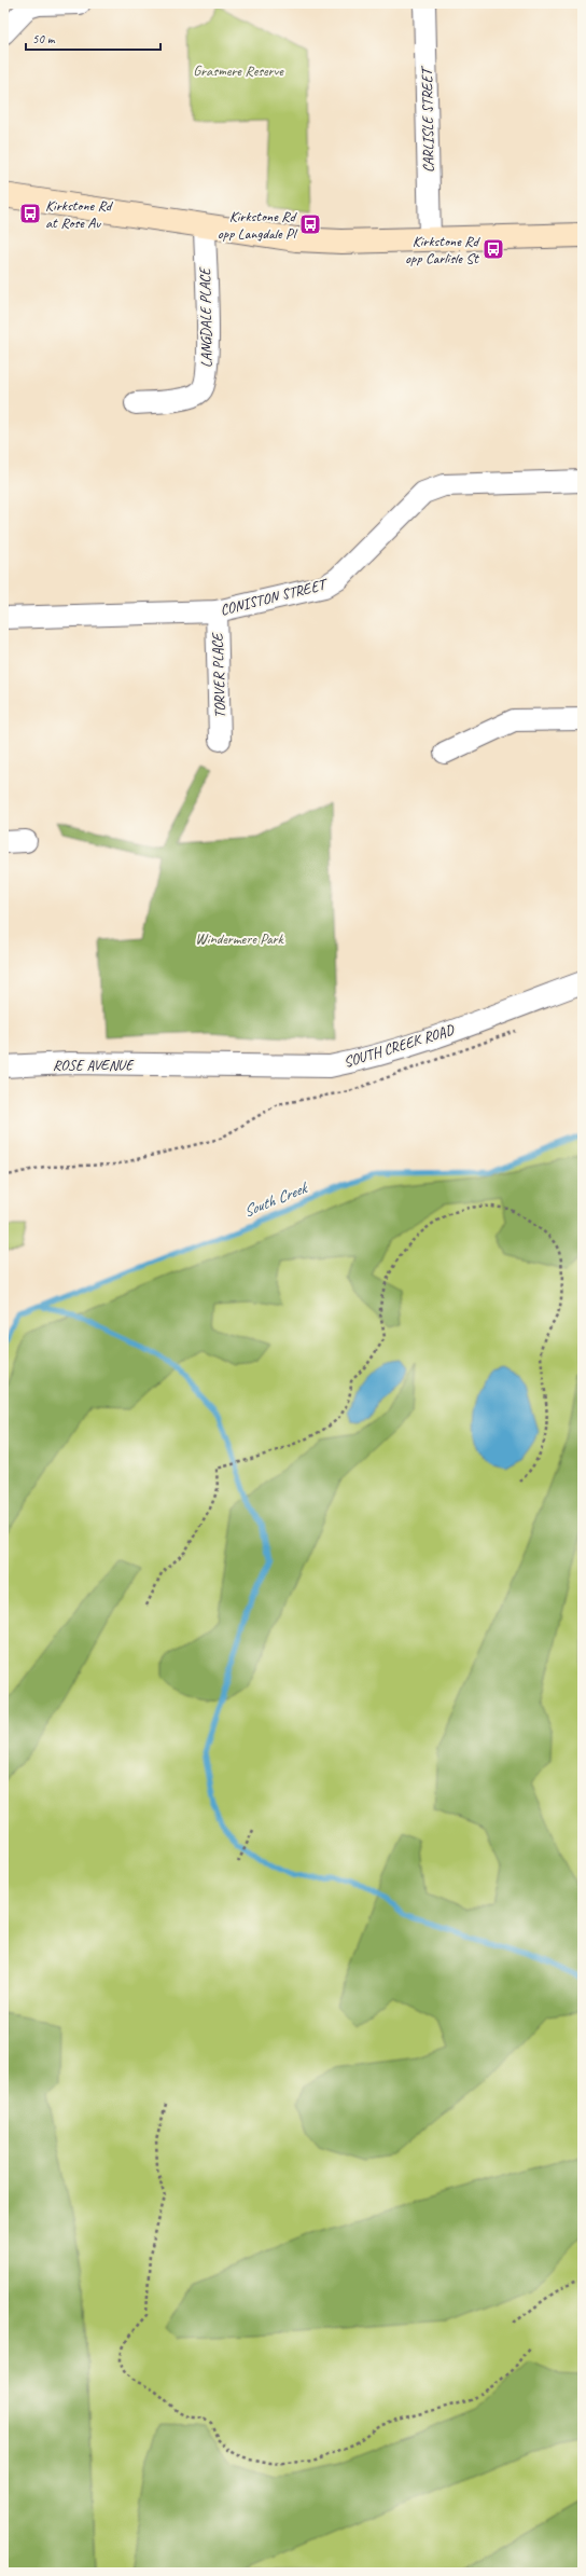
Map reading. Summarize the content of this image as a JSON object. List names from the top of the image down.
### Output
{
  "streets": {
    "street": [
      "CARLISLE STREET",
      "LANGDALE PLACE",
      "CONISTON STREET",
      "TORVER PLACE",
      "SOUTH CREEK ROAD",
      "ROSE AVENUE"
    ]
  },
  "crossings": [
    ["CONISTON STREET", "TORVER PLACE"],
    ["SOUTH CREEK ROAD", "ROSE AVENUE"]
  ],
  "water": ["South Creek"],
  "parks": ["Grasmere Reserve", "Windermere Park"],
  "places": {
    "bus stop": ["Kirkstone Rd at Rose Av", "Kirkstone Rd opp Langdale Pl", "Kirkstone Rd opp Carlisle St"]
  },
  "scale_bar": "50 m"
}
